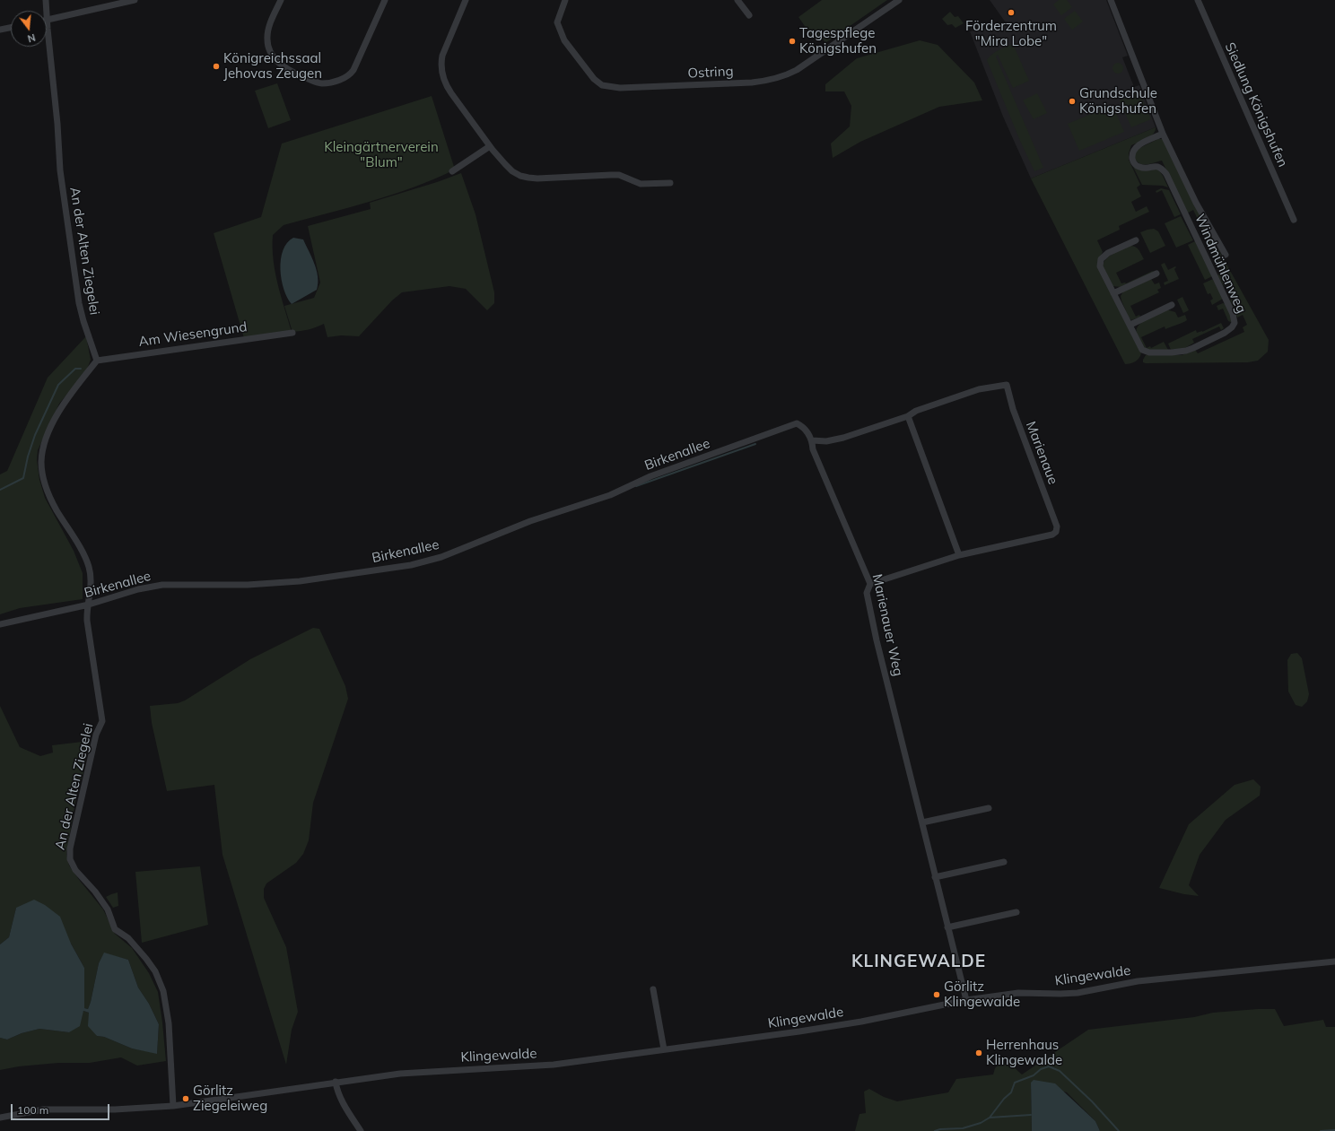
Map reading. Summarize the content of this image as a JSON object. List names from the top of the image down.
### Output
{
  "streets": {
    "street": [
      "Ostring",
      "Siedlung Königshufen",
      "An der Alten Ziegelei",
      "Windmühlenweg",
      "Am Wiesengrund",
      "Marienaue",
      "Birkenallee",
      "Marienauer Weg",
      "Klingewalde"
    ]
  },
  "crossings": [
    ["An der Alten Ziegelei", "Am Wiesengrund"],
    ["An der Alten Ziegelei", "Birkenallee"],
    ["An der Alten Ziegelei", "Klingewalde"],
    ["Marienaue", "Marienauer Weg"],
    ["Birkenallee", "Marienauer Weg"],
    ["Marienauer Weg", "Klingewalde"]
  ],
  "districts": ["KLINGEWALDE"],
  "parks": ["Kleingärtnerverein \"Blum\""],
  "places": [
    "Förderzentrum \"Mira Lobe\"",
    "Tagespflege Königshufen",
    "Königreichssaal Jehovas Zeugen",
    "Grundschule Königshufen",
    "Görlitz Klingewalde",
    "Herrenhaus Klingewalde",
    "Görlitz Ziegeleiweg"
  ],
  "scale_bar": "100 m",
  "north": "bottom"
}
